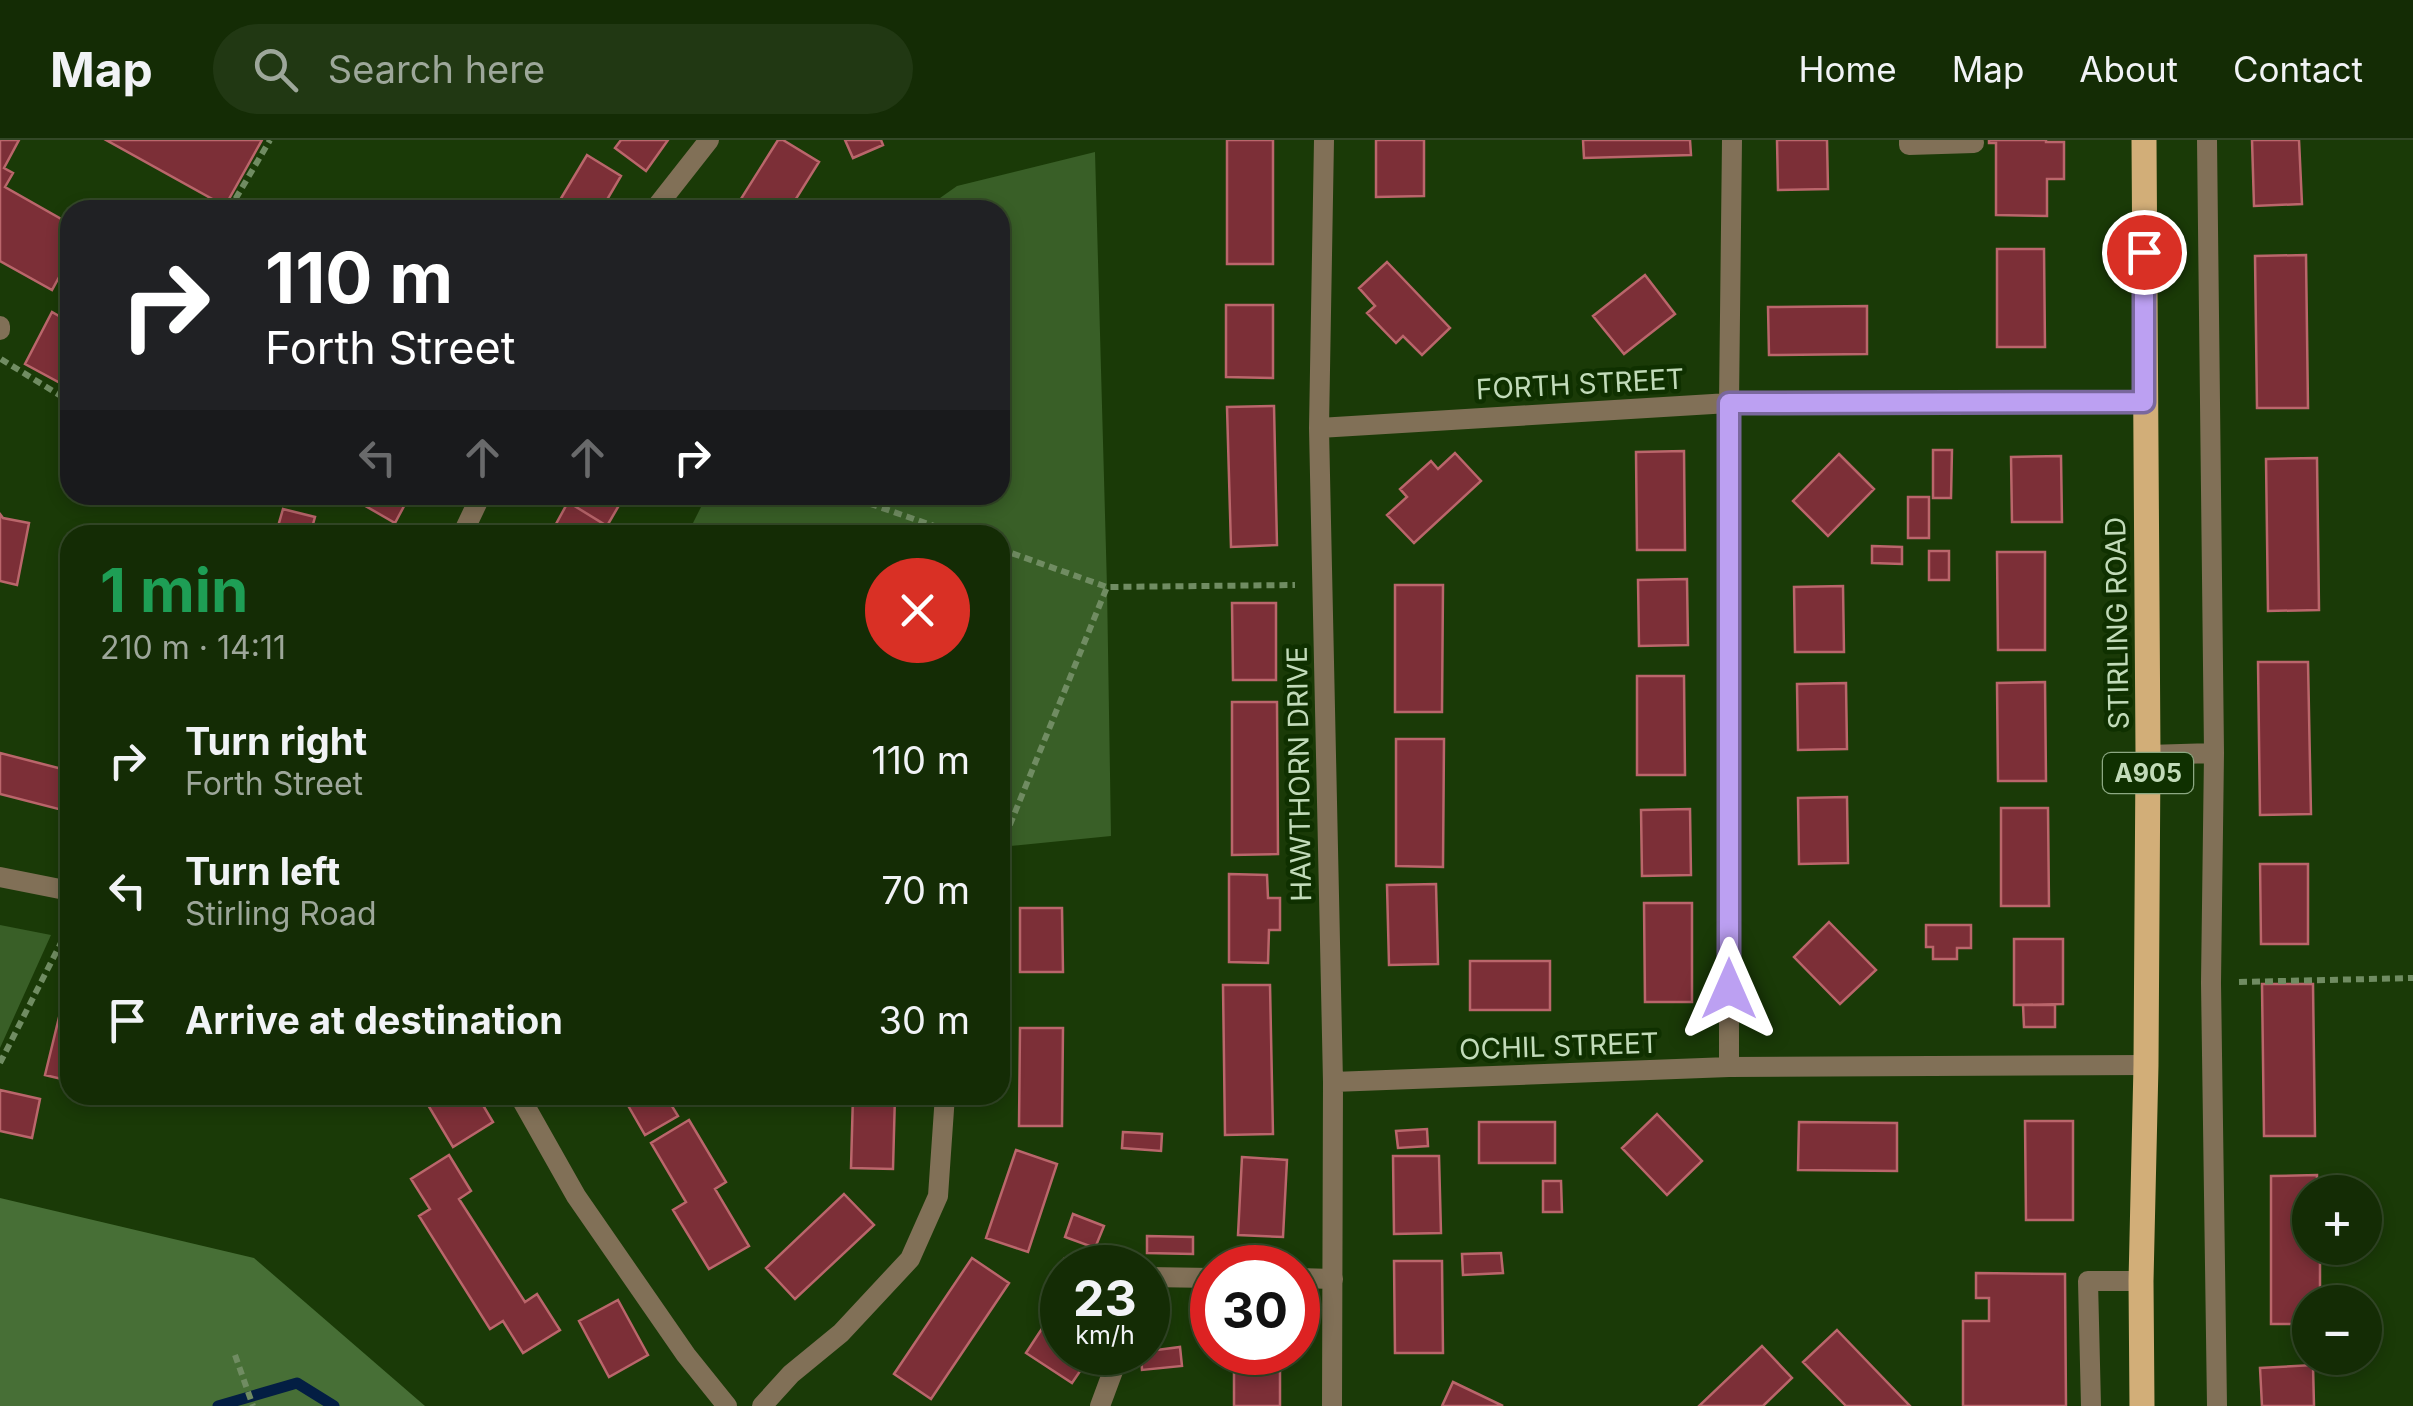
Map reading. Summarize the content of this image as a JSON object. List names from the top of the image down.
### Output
{
  "streets": {
    "main road": ["STIRLING ROAD", "A905"],
    "street": ["FORTH STREET", "HAWTHORN DRIVE", "OCHIL STREET"]
  },
  "crossings": [
    ["FORTH STREET", "STIRLING ROAD"],
    ["FORTH STREET", "HAWTHORN DRIVE"],
    ["STIRLING ROAD", "OCHIL STREET"],
    ["HAWTHORN DRIVE", "OCHIL STREET"]
  ],
  "page": {
    "header": "Map",
    "search": "Search here",
    "nav": [
      "Home",
      "Map",
      "About",
      "Contact"
    ],
    "turn": ["110 m", "Forth Street"],
    "heading": ["1 min", "210 m · 14:11"],
    "list": [
      {
        "name": "Turn right",
        "note": "Forth Street",
        "value": "110 m"
      },
      {
        "name": "Turn left",
        "note": "Stirling Road",
        "value": "70 m"
      },
      {
        "name": "Arrive at destination",
        "value": "30 m"
      }
    ],
    "map_buttons": ["+", "−"],
    "speed": "23 km/h",
    "limit": "30"
  }
}
